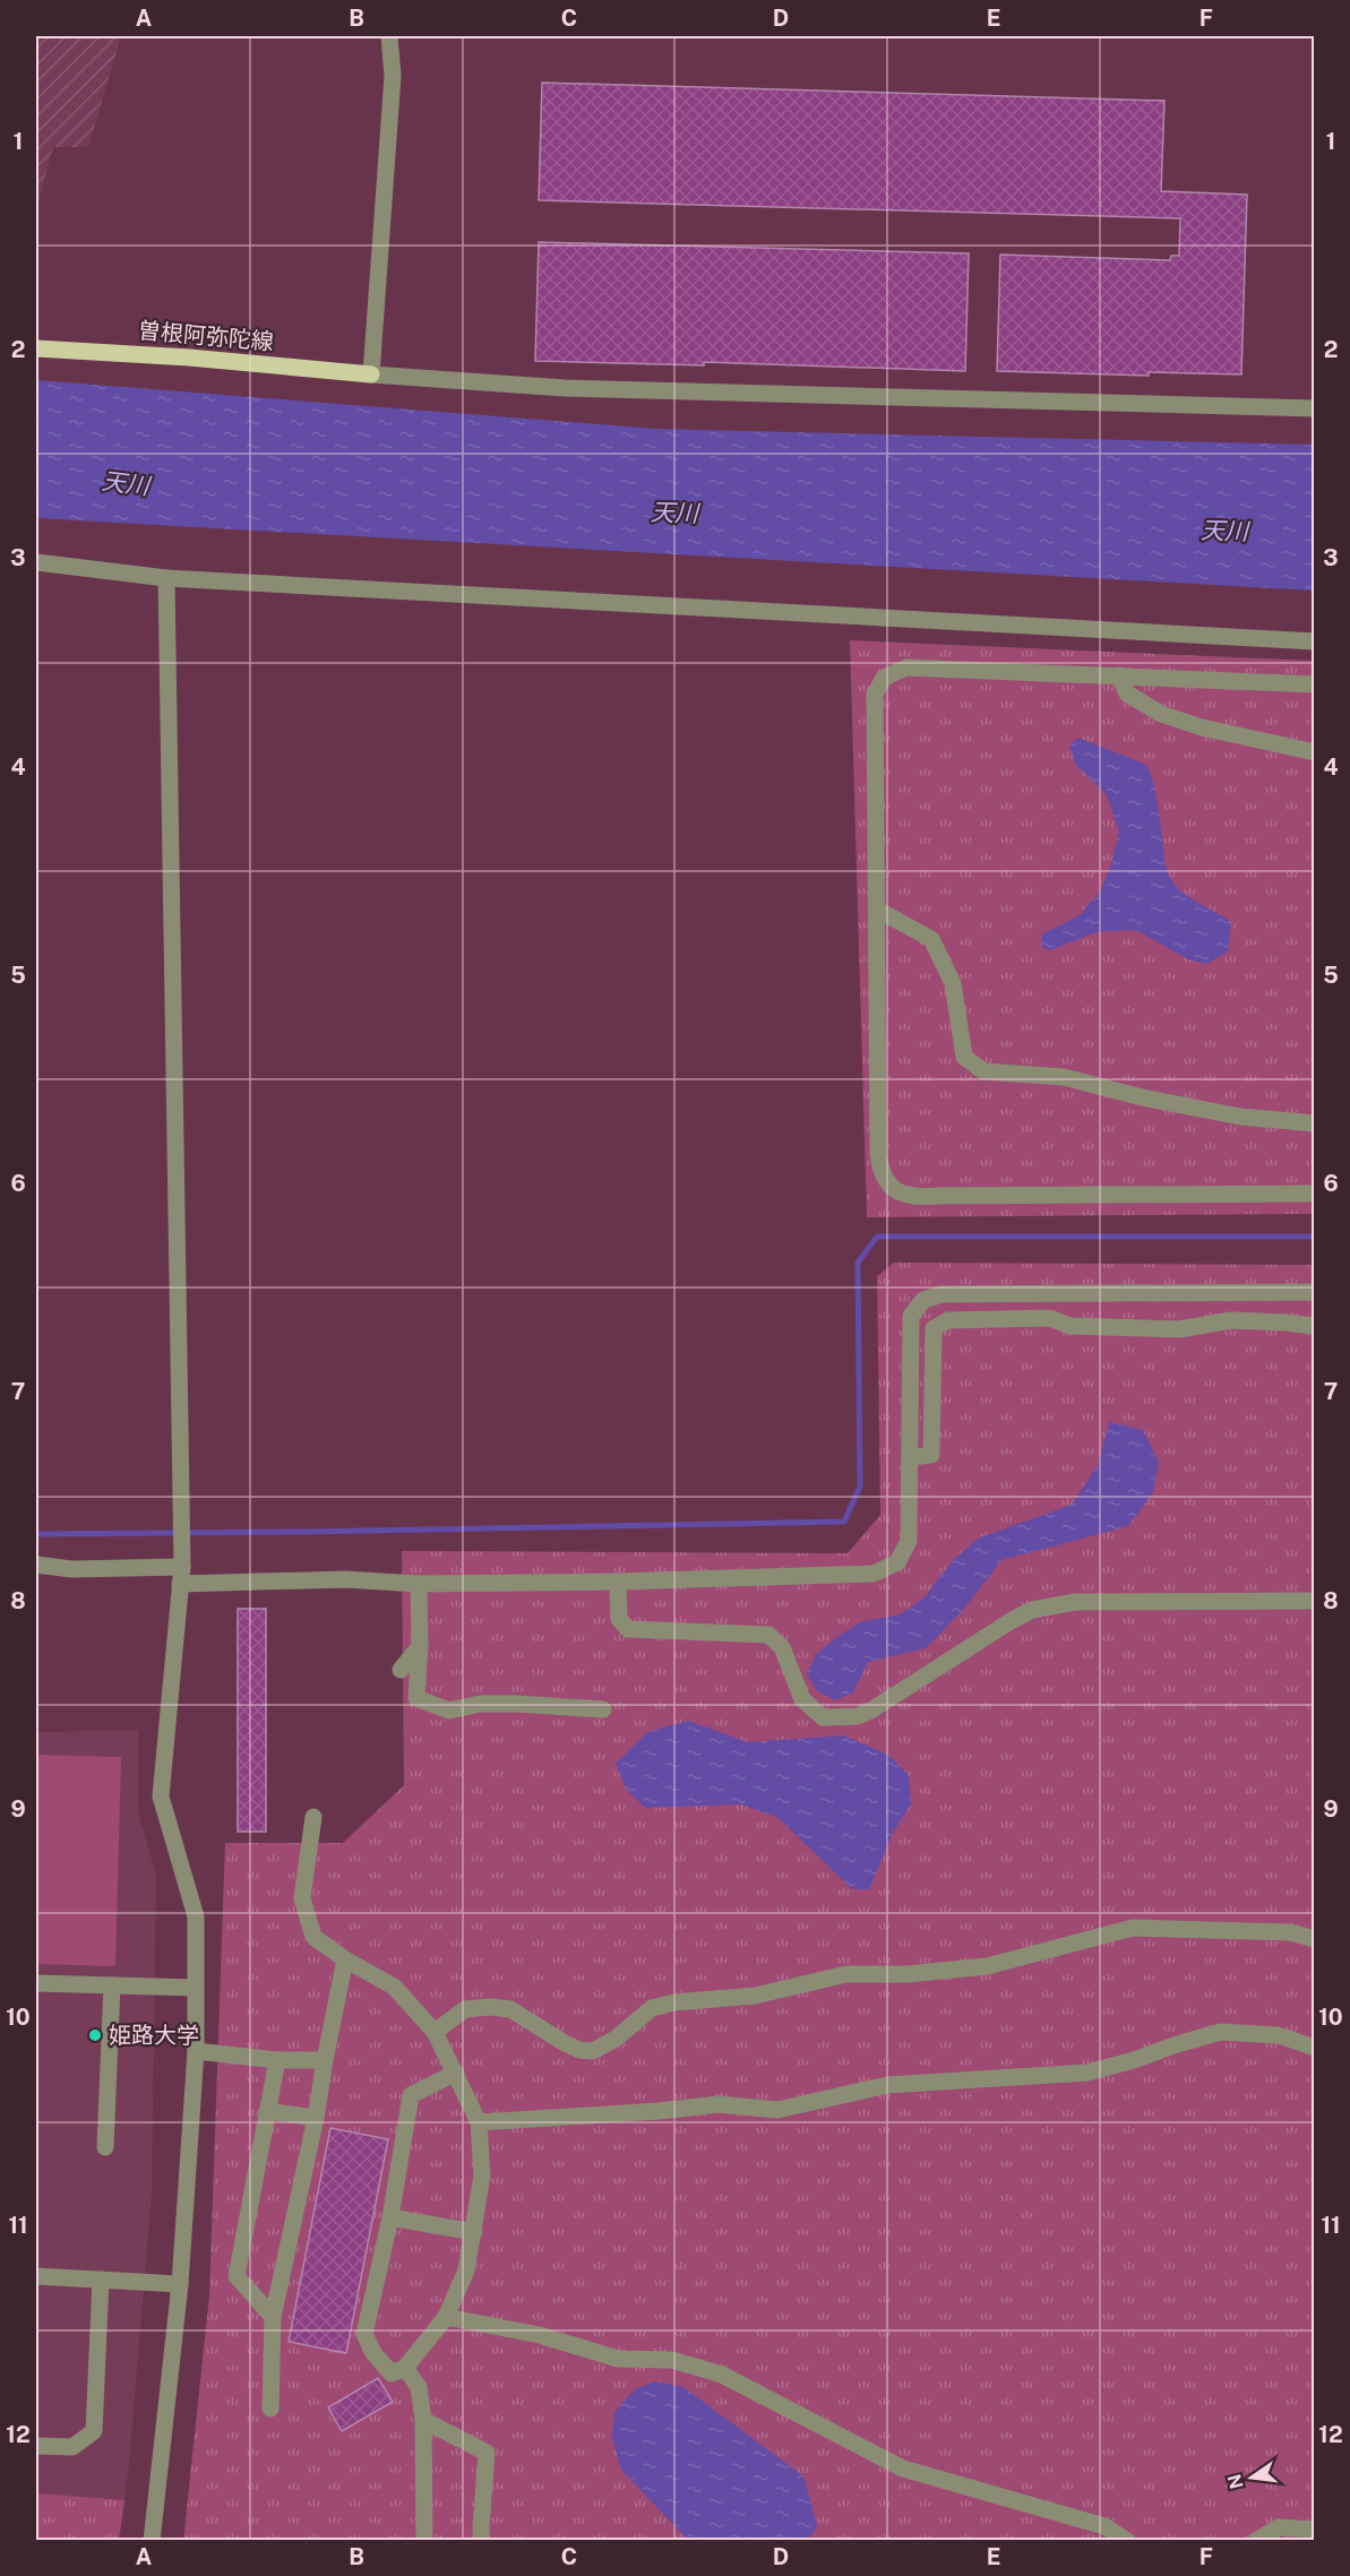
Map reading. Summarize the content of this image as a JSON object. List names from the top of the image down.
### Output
{
  "streets": {
    "main road": ["曽根阿弥陀線"]
  },
  "water": ["天川"],
  "places": ["姫路大学"],
  "north": "left",
  "grid": {
    "columns": [
      "A",
      "B",
      "C",
      "D",
      "E",
      "F"
    ],
    "rows": [
      "1",
      "2",
      "3",
      "4",
      "5",
      "6",
      "7",
      "8",
      "9",
      "10",
      "11",
      "12"
    ]
  }
}
